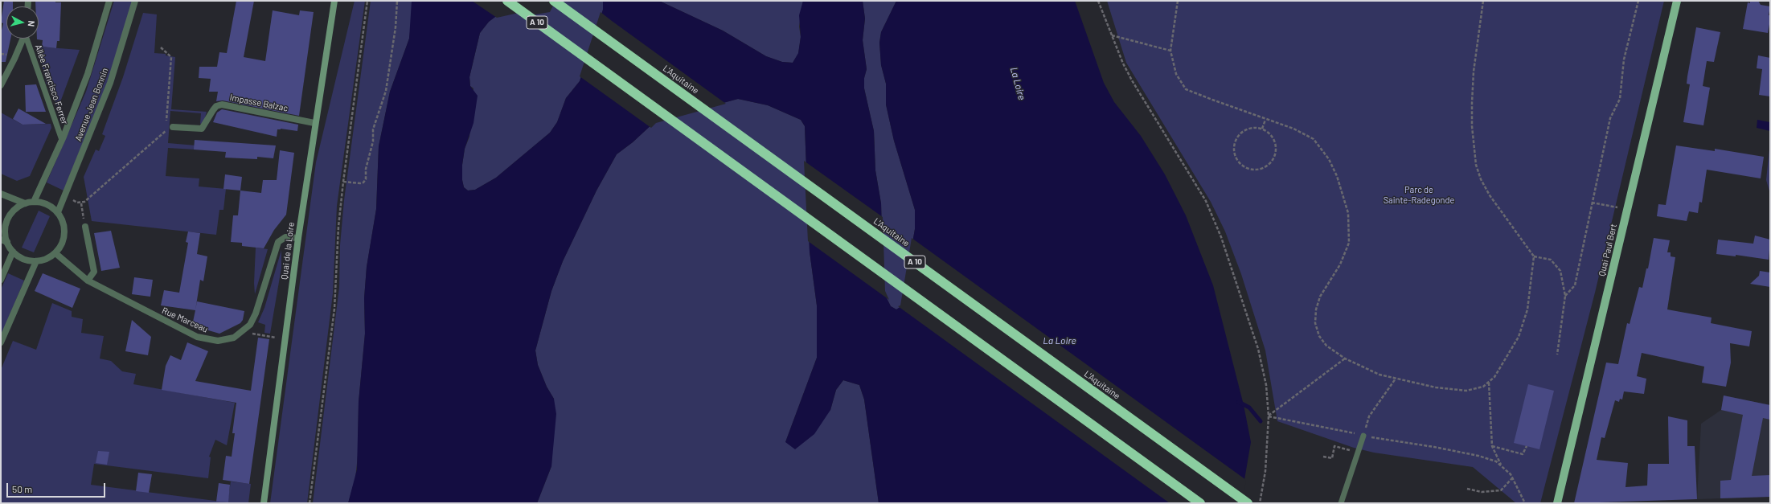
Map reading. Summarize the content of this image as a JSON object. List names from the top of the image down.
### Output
{
  "streets": {
    "highway": ["A 10", "L'Aquitaine"],
    "main road": ["Quai Paul Bert", "Quai de la Loire"],
    "street": ["Impasse Balzac", "Avenue Jean Bonnin", "Rue Marceau"],
    "lane": ["Allée Francisco Ferrer"]
  },
  "crossings": [
    ["Allée Francisco Ferrer", "Avenue Jean Bonnin"],
    ["Impasse Balzac", "Quai de la Loire"],
    ["Avenue Jean Bonnin", "Rue Marceau"],
    ["Quai de la Loire", "Rue Marceau"]
  ],
  "water": ["La Loire"],
  "parks": ["Parc de Sainte-Radegonde"],
  "scale_bar": "50 m",
  "north": "right"
}
